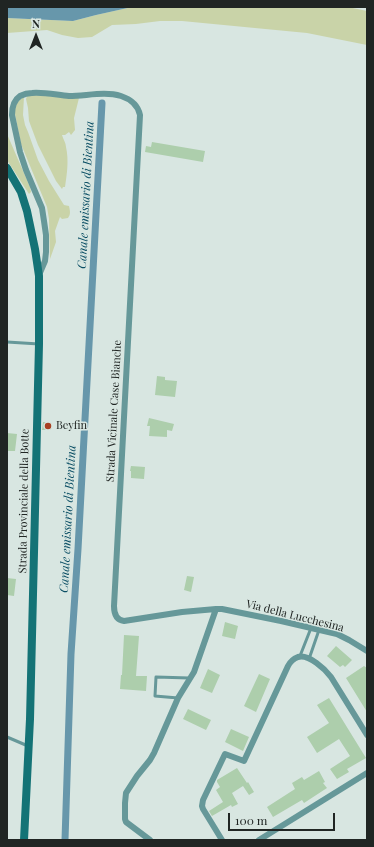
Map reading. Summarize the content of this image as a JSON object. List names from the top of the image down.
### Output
{
  "streets": {
    "main road": ["Strada Provinciale della Botte"],
    "street": ["Strada Vicinale Case Bianche", "Via della Lucchesina"]
  },
  "crossings": [
    ["Strada Vicinale Case Bianche", "Strada Provinciale della Botte"],
    ["Strada Vicinale Case Bianche", "Via della Lucchesina"]
  ],
  "water": ["Canale emissario di Bientina"],
  "places": ["Beyfin"],
  "scale_bar": "100 m",
  "north": "top"
}
